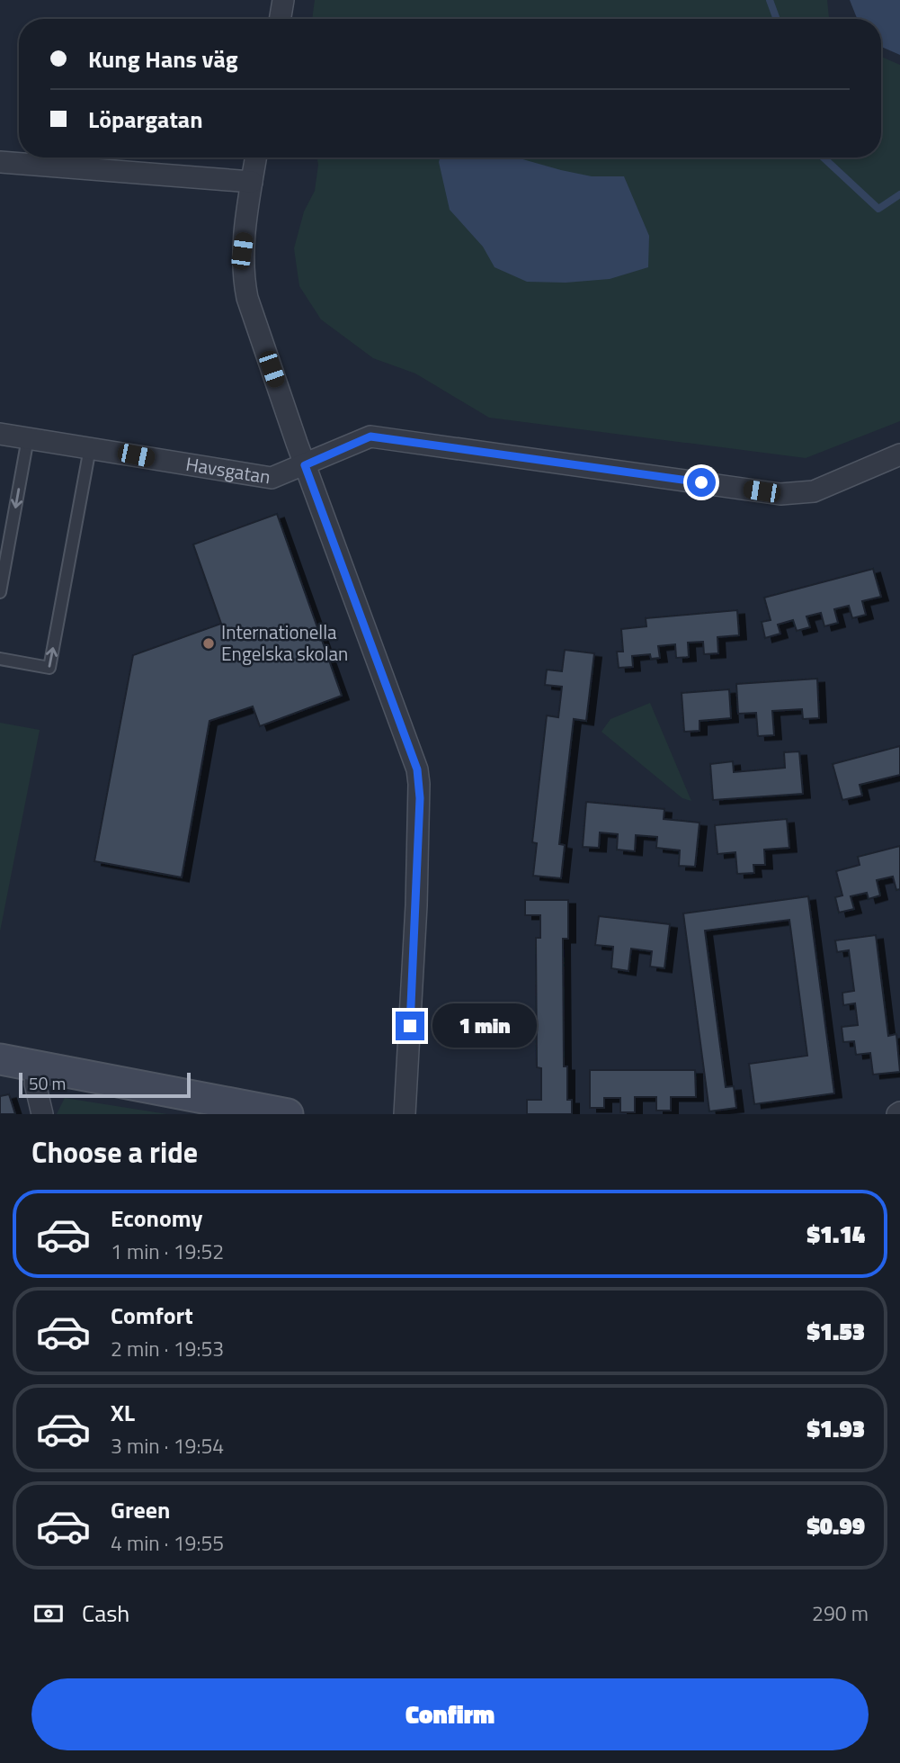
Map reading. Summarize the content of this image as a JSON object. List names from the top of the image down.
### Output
{
  "streets": {
    "street": ["Havsgatan"]
  },
  "places": ["Internationella Engelska skolan"],
  "scale_bar": "50 m",
  "page": {
    "banner": ["Kung Hans väg", "Löpargatan"],
    "bubble": "1 min",
    "scale": "50 m",
    "heading": "Choose a ride",
    "list": [
      {
        "name": "Economy",
        "note": "1 min · 19:52",
        "value": "$1.14"
      },
      {
        "name": "Comfort",
        "note": "2 min · 19:53",
        "value": "$1.53"
      },
      {
        "name": "XL",
        "note": "3 min · 19:54",
        "value": "$1.93"
      },
      {
        "name": "Green",
        "note": "4 min · 19:55",
        "value": "$0.99"
      }
    ],
    "pay": ["Cash", "290 m"],
    "buttons": "Confirm"
  }
}
